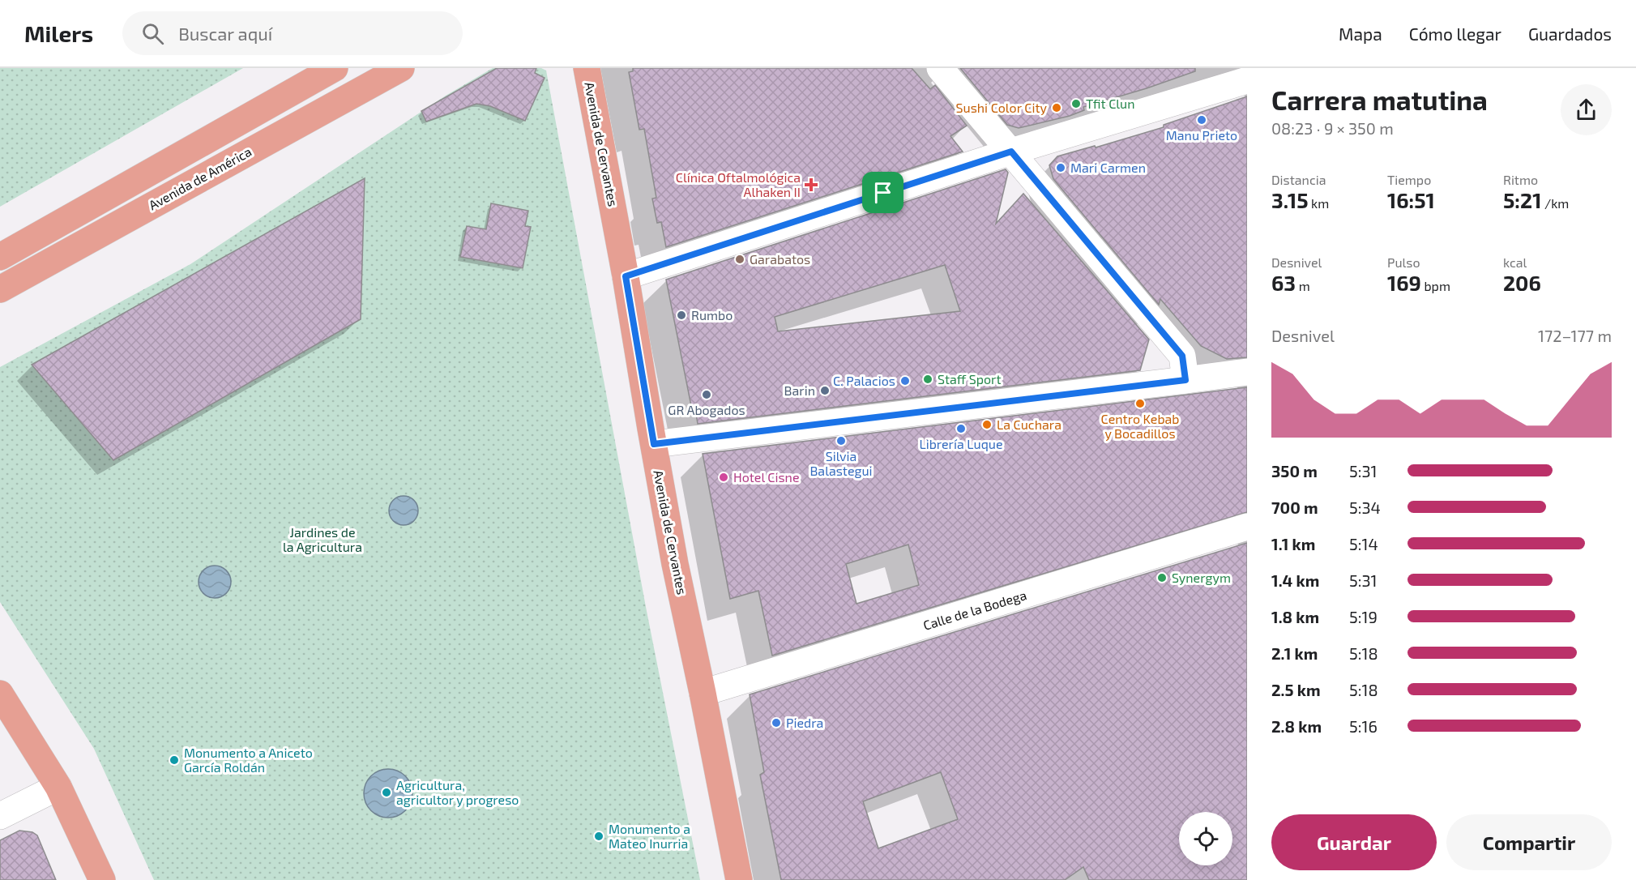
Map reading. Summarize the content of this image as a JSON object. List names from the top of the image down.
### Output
{
  "streets": {
    "main road": ["Avenida de Cervantes", "Avenida de América"],
    "street": ["Calle de la Bodega"]
  },
  "crossings": [
    ["Avenida de Cervantes", "Calle de la Bodega"]
  ],
  "parks": ["Jardines de la Agricultura"],
  "places": {
    "other": [
      "Tfit Clun",
      "Sushi Color City",
      "Manu Prieto",
      "Mari Carmen",
      "Garabatos",
      "Rumbo",
      "Staff Sport",
      "C. Palacios",
      "Barin",
      "GR Abogados",
      "Centro Kebab y Bocadillos",
      "La Cuchara",
      "Librería Luque",
      "Silvia Balastegui",
      "Hotel Cisne",
      "Synergym",
      "Piedra",
      "Monumento a Aniceto García Roldán",
      "Agricultura, agricultor y progreso",
      "Monumento a Mateo Inurria"
    ],
    "health": ["Clínica Oftalmológica Alhaken II"]
  },
  "page": {
    "header": "Milers",
    "search": "Buscar aquí",
    "nav": ["Mapa", "Cómo llegar", "Guardados"],
    "heading": ["Carrera matutina", "08:23 · 9 × 350 m"],
    "stats": [
      ["Distancia", "3.15 km"],
      ["Tiempo", "16:51"],
      ["Ritmo", "5:21 /km"],
      ["Desnivel", "63 m"],
      ["Pulso", "169 bpm"],
      ["kcal", "206"]
    ],
    "chart": ["Desnivel", "172–177 m"],
    "list": [
      {
        "name": "350 m",
        "note": "5:31"
      },
      {
        "name": "700 m",
        "note": "5:34"
      },
      {
        "name": "1.1 km",
        "note": "5:14"
      },
      {
        "name": "1.4 km",
        "note": "5:31"
      },
      {
        "name": "1.8 km",
        "note": "5:19"
      },
      {
        "name": "2.1 km",
        "note": "5:18"
      },
      {
        "name": "2.5 km",
        "note": "5:18"
      },
      {
        "name": "2.8 km",
        "note": "5:16"
      }
    ],
    "buttons": ["Guardar", "Compartir"]
  }
}
